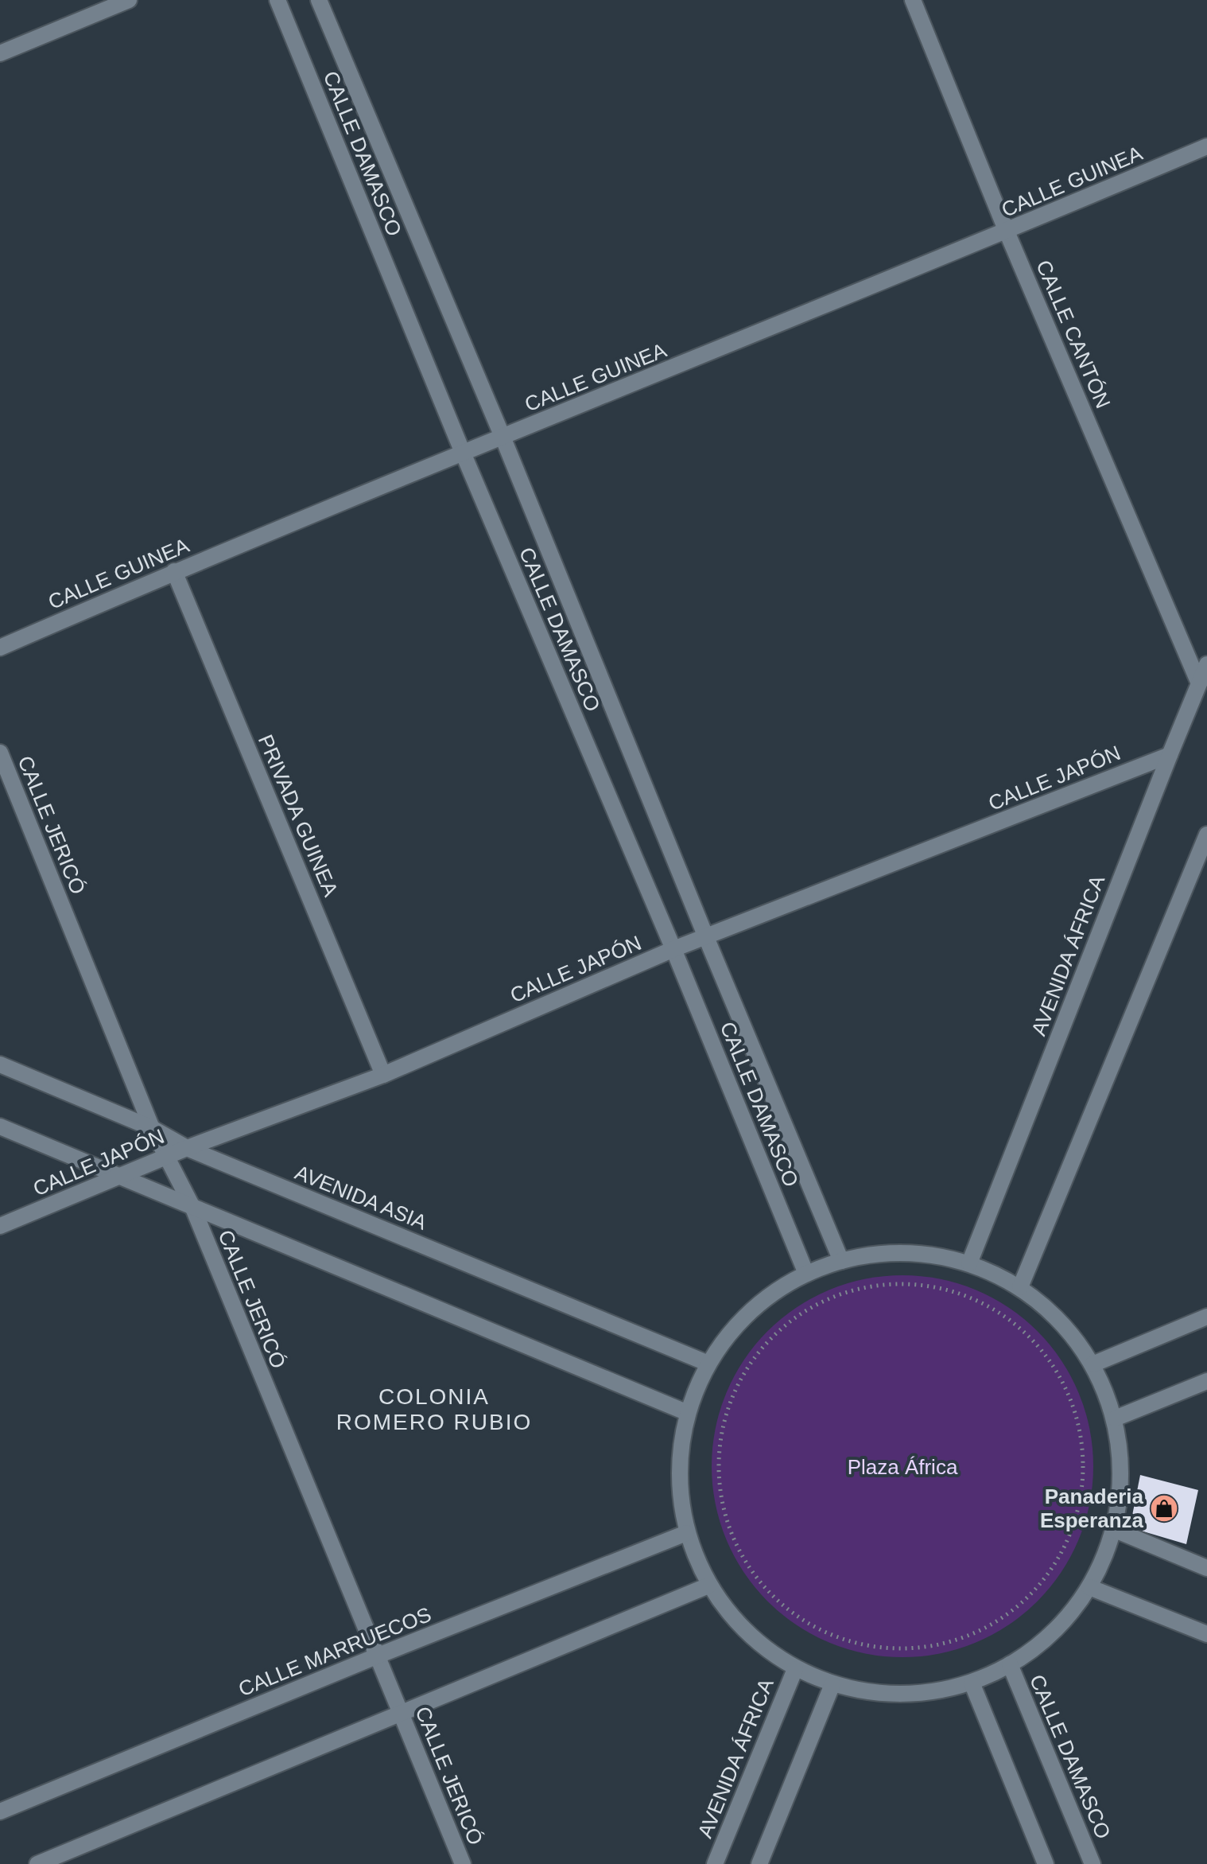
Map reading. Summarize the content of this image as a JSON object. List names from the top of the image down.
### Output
{
  "streets": {
    "street": [
      "CALLE DAMASCO",
      "CALLE GUINEA",
      "CALLE CANTÓN",
      "CALLE JAPÓN",
      "PRIVADA GUINEA",
      "CALLE JERICÓ",
      "AVENIDA ÁFRICA",
      "AVENIDA ASIA",
      "CALLE MARRUECOS"
    ]
  },
  "crossings": [
    ["CALLE DAMASCO", "CALLE GUINEA"],
    ["CALLE DAMASCO", "CALLE JAPÓN"],
    ["CALLE GUINEA", "CALLE CANTÓN"],
    ["CALLE GUINEA", "PRIVADA GUINEA"],
    ["CALLE CANTÓN", "AVENIDA ÁFRICA"],
    ["CALLE JAPÓN", "PRIVADA GUINEA"],
    ["CALLE JAPÓN", "CALLE JERICÓ"],
    ["CALLE JAPÓN", "AVENIDA ÁFRICA"],
    ["CALLE JAPÓN", "AVENIDA ASIA"],
    ["CALLE JERICÓ", "AVENIDA ASIA"],
    ["CALLE JERICÓ", "CALLE MARRUECOS"]
  ],
  "districts": ["COLONIA ROMERO RUBIO"],
  "parks": ["Plaza África"],
  "places": {
    "shop": ["Panaderia Esperanza"]
  }
}
